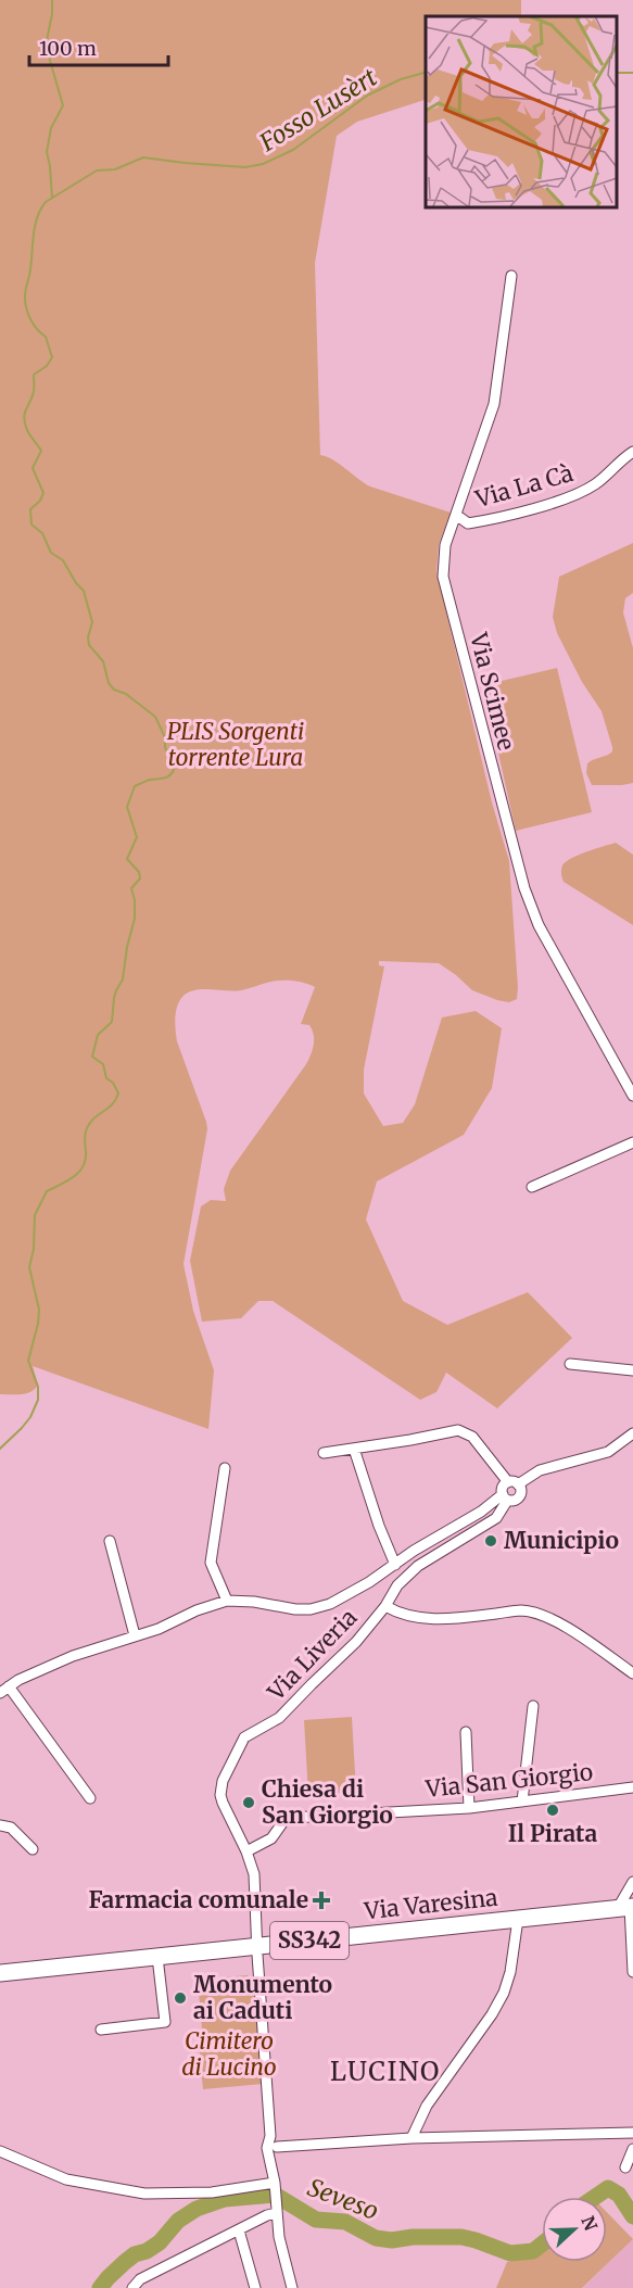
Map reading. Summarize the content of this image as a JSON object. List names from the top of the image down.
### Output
{
  "streets": {
    "main road": ["Via Varesina", "SS342"],
    "street": [
      "Via La Cà",
      "Via Scimee",
      "Via Liveria",
      "Via San Giorgio"
    ]
  },
  "crossings": [
    ["Via La Cà", "Via Scimee"],
    ["Via Liveria", "Via San Giorgio"],
    ["Via Liveria", "Via Varesina"]
  ],
  "districts": ["LUCINO"],
  "water": ["Fosso Lusèrt", "Seveso"],
  "parks": ["PLIS Sorgenti torrente Lura", "Cimitero di Lucino"],
  "places": {
    "other": [
      "Municipio",
      "Chiesa di San Giorgio",
      "Il Pirata",
      "Monumento ai Caduti"
    ],
    "health": ["Farmacia comunale"]
  },
  "scale_bar": "100 m",
  "north": "right"
}
